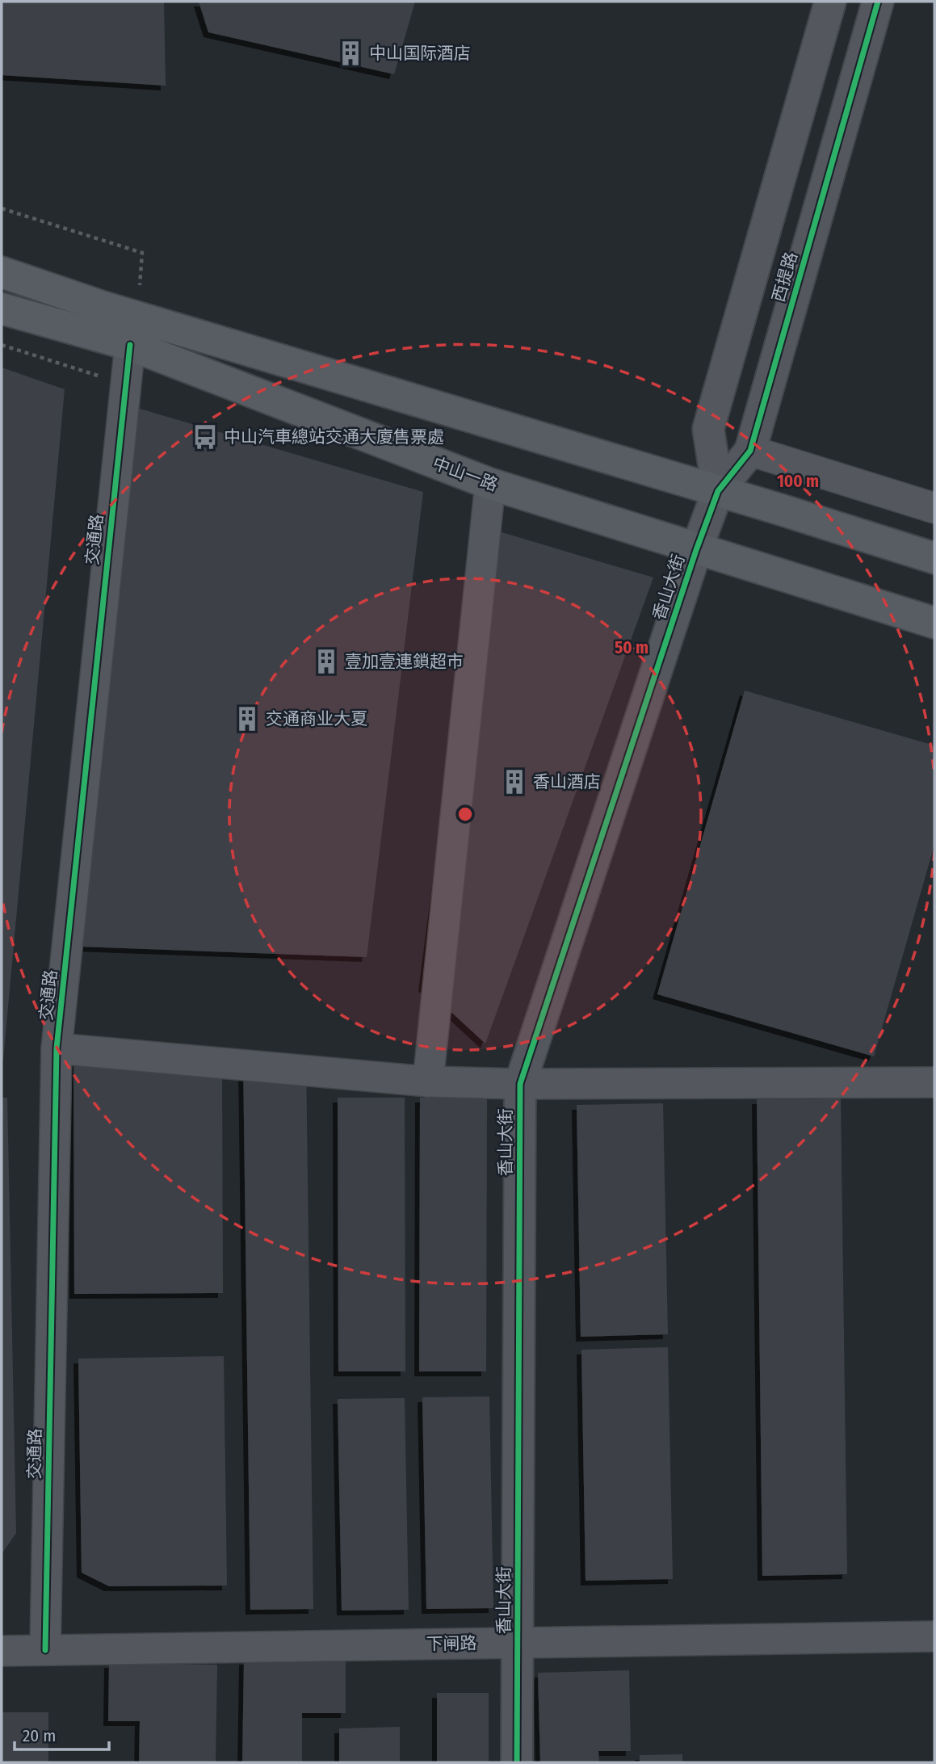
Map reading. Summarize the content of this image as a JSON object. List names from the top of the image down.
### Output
{
  "streets": {
    "main road": ["中山一路"],
    "street": [
      "西提路",
      "交通路",
      "香山大街",
      "下闸路"
    ]
  },
  "crossings": [
    ["西提路", "中山一路"],
    ["西提路", "香山大街"],
    ["中山一路", "交通路"],
    ["中山一路", "香山大街"],
    ["交通路", "下闸路"],
    ["香山大街", "下闸路"]
  ],
  "places": {
    "building": [
      "中山国际酒店",
      "壹加壹連鎖超市",
      "交通商业大夏",
      "香山酒店"
    ],
    "bus stop": ["中山汽車總站交通大廈售票處"]
  },
  "scale_bar": "20 m",
  "rings": ["100 m", "50 m"]
}
